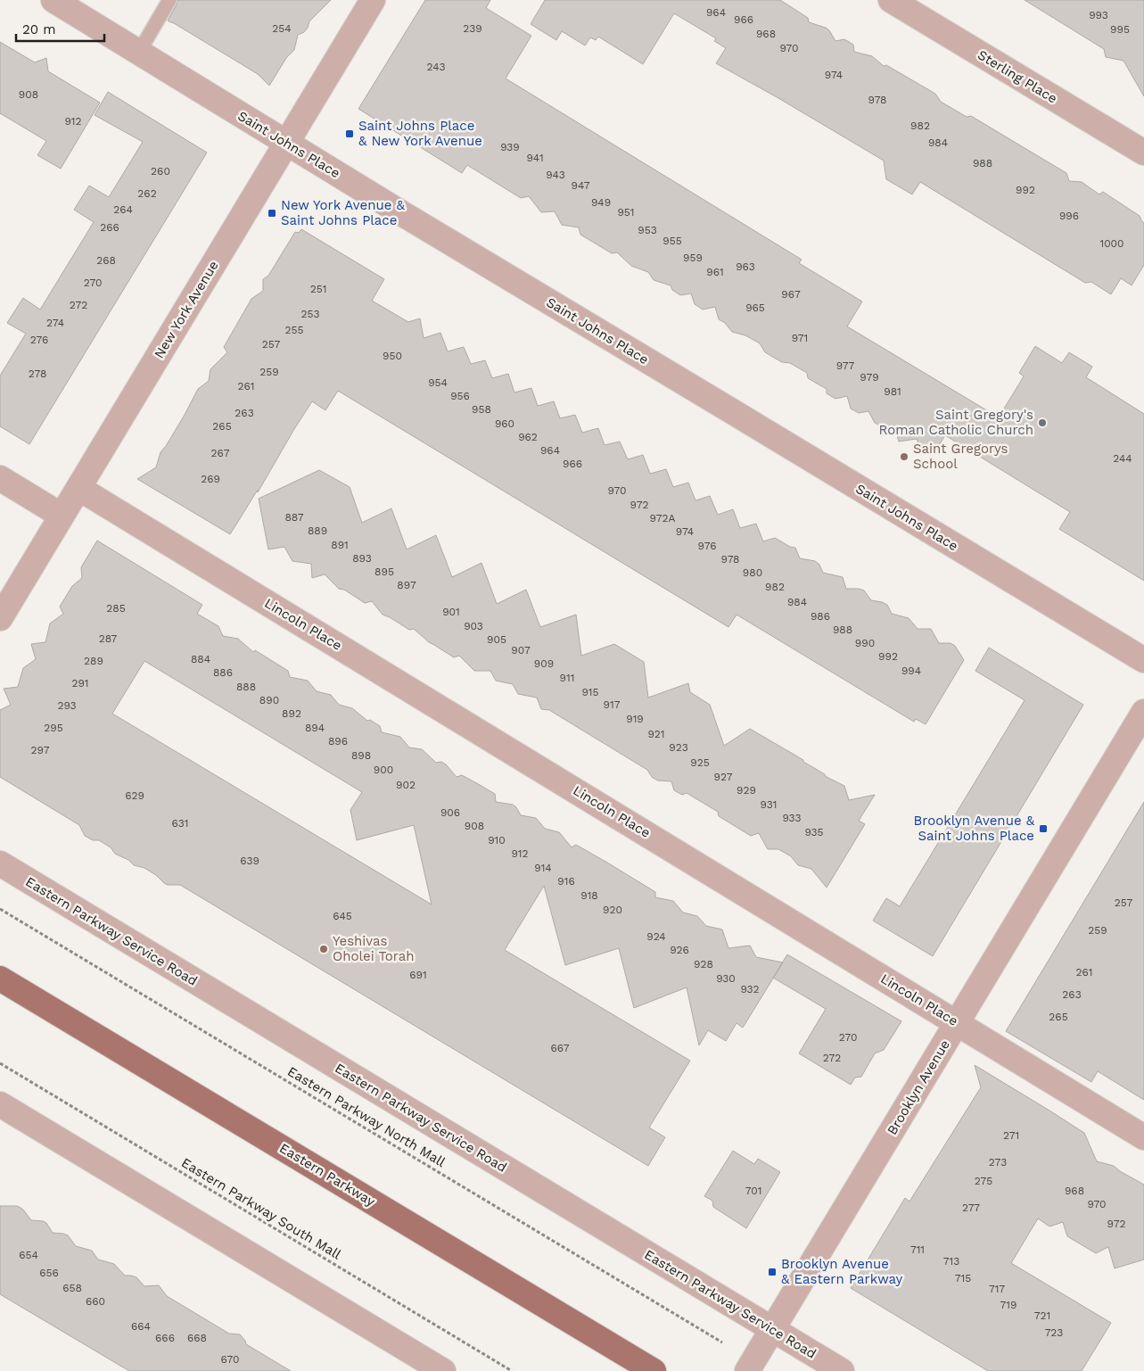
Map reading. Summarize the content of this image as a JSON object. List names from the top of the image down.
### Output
{
  "streets": {
    "main road": ["Eastern Parkway"],
    "street": [
      "Sterling Place",
      "Saint Johns Place",
      "New York Avenue",
      "Lincoln Place",
      "Eastern Parkway Service Road",
      "Brooklyn Avenue"
    ],
    "path": ["Eastern Parkway North Mall", "Eastern Parkway South Mall"]
  },
  "crossings": [
    ["Saint Johns Place", "New York Avenue"],
    ["New York Avenue", "Lincoln Place"],
    ["Lincoln Place", "Brooklyn Avenue"],
    ["Eastern Parkway Service Road", "Brooklyn Avenue"]
  ],
  "places": {
    "transit": [
      "Saint Johns Place & New York Avenue",
      "New York Avenue & Saint Johns Place",
      "Brooklyn Avenue & Saint Johns Place",
      "Brooklyn Avenue & Eastern Parkway"
    ],
    "other": ["Saint Gregory's Roman Catholic Church", "Saint Gregorys School", "Yeshivas Oholei Torah"]
  },
  "house_numbers": [
    "964",
    "993",
    "966",
    "254",
    "239",
    "995",
    "968",
    "970",
    "243",
    "974",
    "908",
    "978",
    "912",
    "982",
    "984",
    "939",
    "941",
    "988",
    "260",
    "943",
    "947",
    "992",
    "262",
    "949",
    "264",
    "951",
    "996",
    "266",
    "953",
    "955",
    "1000",
    "959",
    "268",
    "963",
    "961",
    "270",
    "251",
    "967",
    "272",
    "965",
    "253",
    "274",
    "255",
    "971",
    "276",
    "257",
    "950",
    "977",
    "259",
    "278",
    "979",
    "954",
    "261",
    "981",
    "956",
    "958",
    "263",
    "960",
    "265",
    "962",
    "964",
    "267",
    "244",
    "966",
    "269",
    "970",
    "972",
    "887",
    "972A",
    "889",
    "974",
    "891",
    "976",
    "893",
    "978",
    "895",
    "980",
    "897",
    "982",
    "984",
    "285",
    "901",
    "986",
    "903",
    "988",
    "287",
    "905",
    "990",
    "907",
    "992",
    "884",
    "289",
    "909",
    "994",
    "886",
    "911",
    "291",
    "888",
    "915",
    "890",
    "917",
    "293",
    "892",
    "919",
    "295",
    "894",
    "921",
    "896",
    "923",
    "297",
    "898",
    "925",
    "900",
    "927",
    "902",
    "929",
    "629",
    "931",
    "906",
    "933",
    "631",
    "908",
    "935",
    "910",
    "912",
    "639",
    "914",
    "916",
    "918",
    "257",
    "920",
    "645",
    "259",
    "924",
    "926",
    "928",
    "261",
    "691",
    "930",
    "932",
    "263",
    "265",
    "270",
    "667",
    "272",
    "271",
    "273",
    "275",
    "701",
    "968",
    "970",
    "277",
    "972",
    "711",
    "654",
    "713",
    "656",
    "715",
    "658",
    "717",
    "660",
    "719",
    "721",
    "664",
    "723",
    "666",
    "668",
    "670"
  ],
  "scale_bar": "20 m"
}
